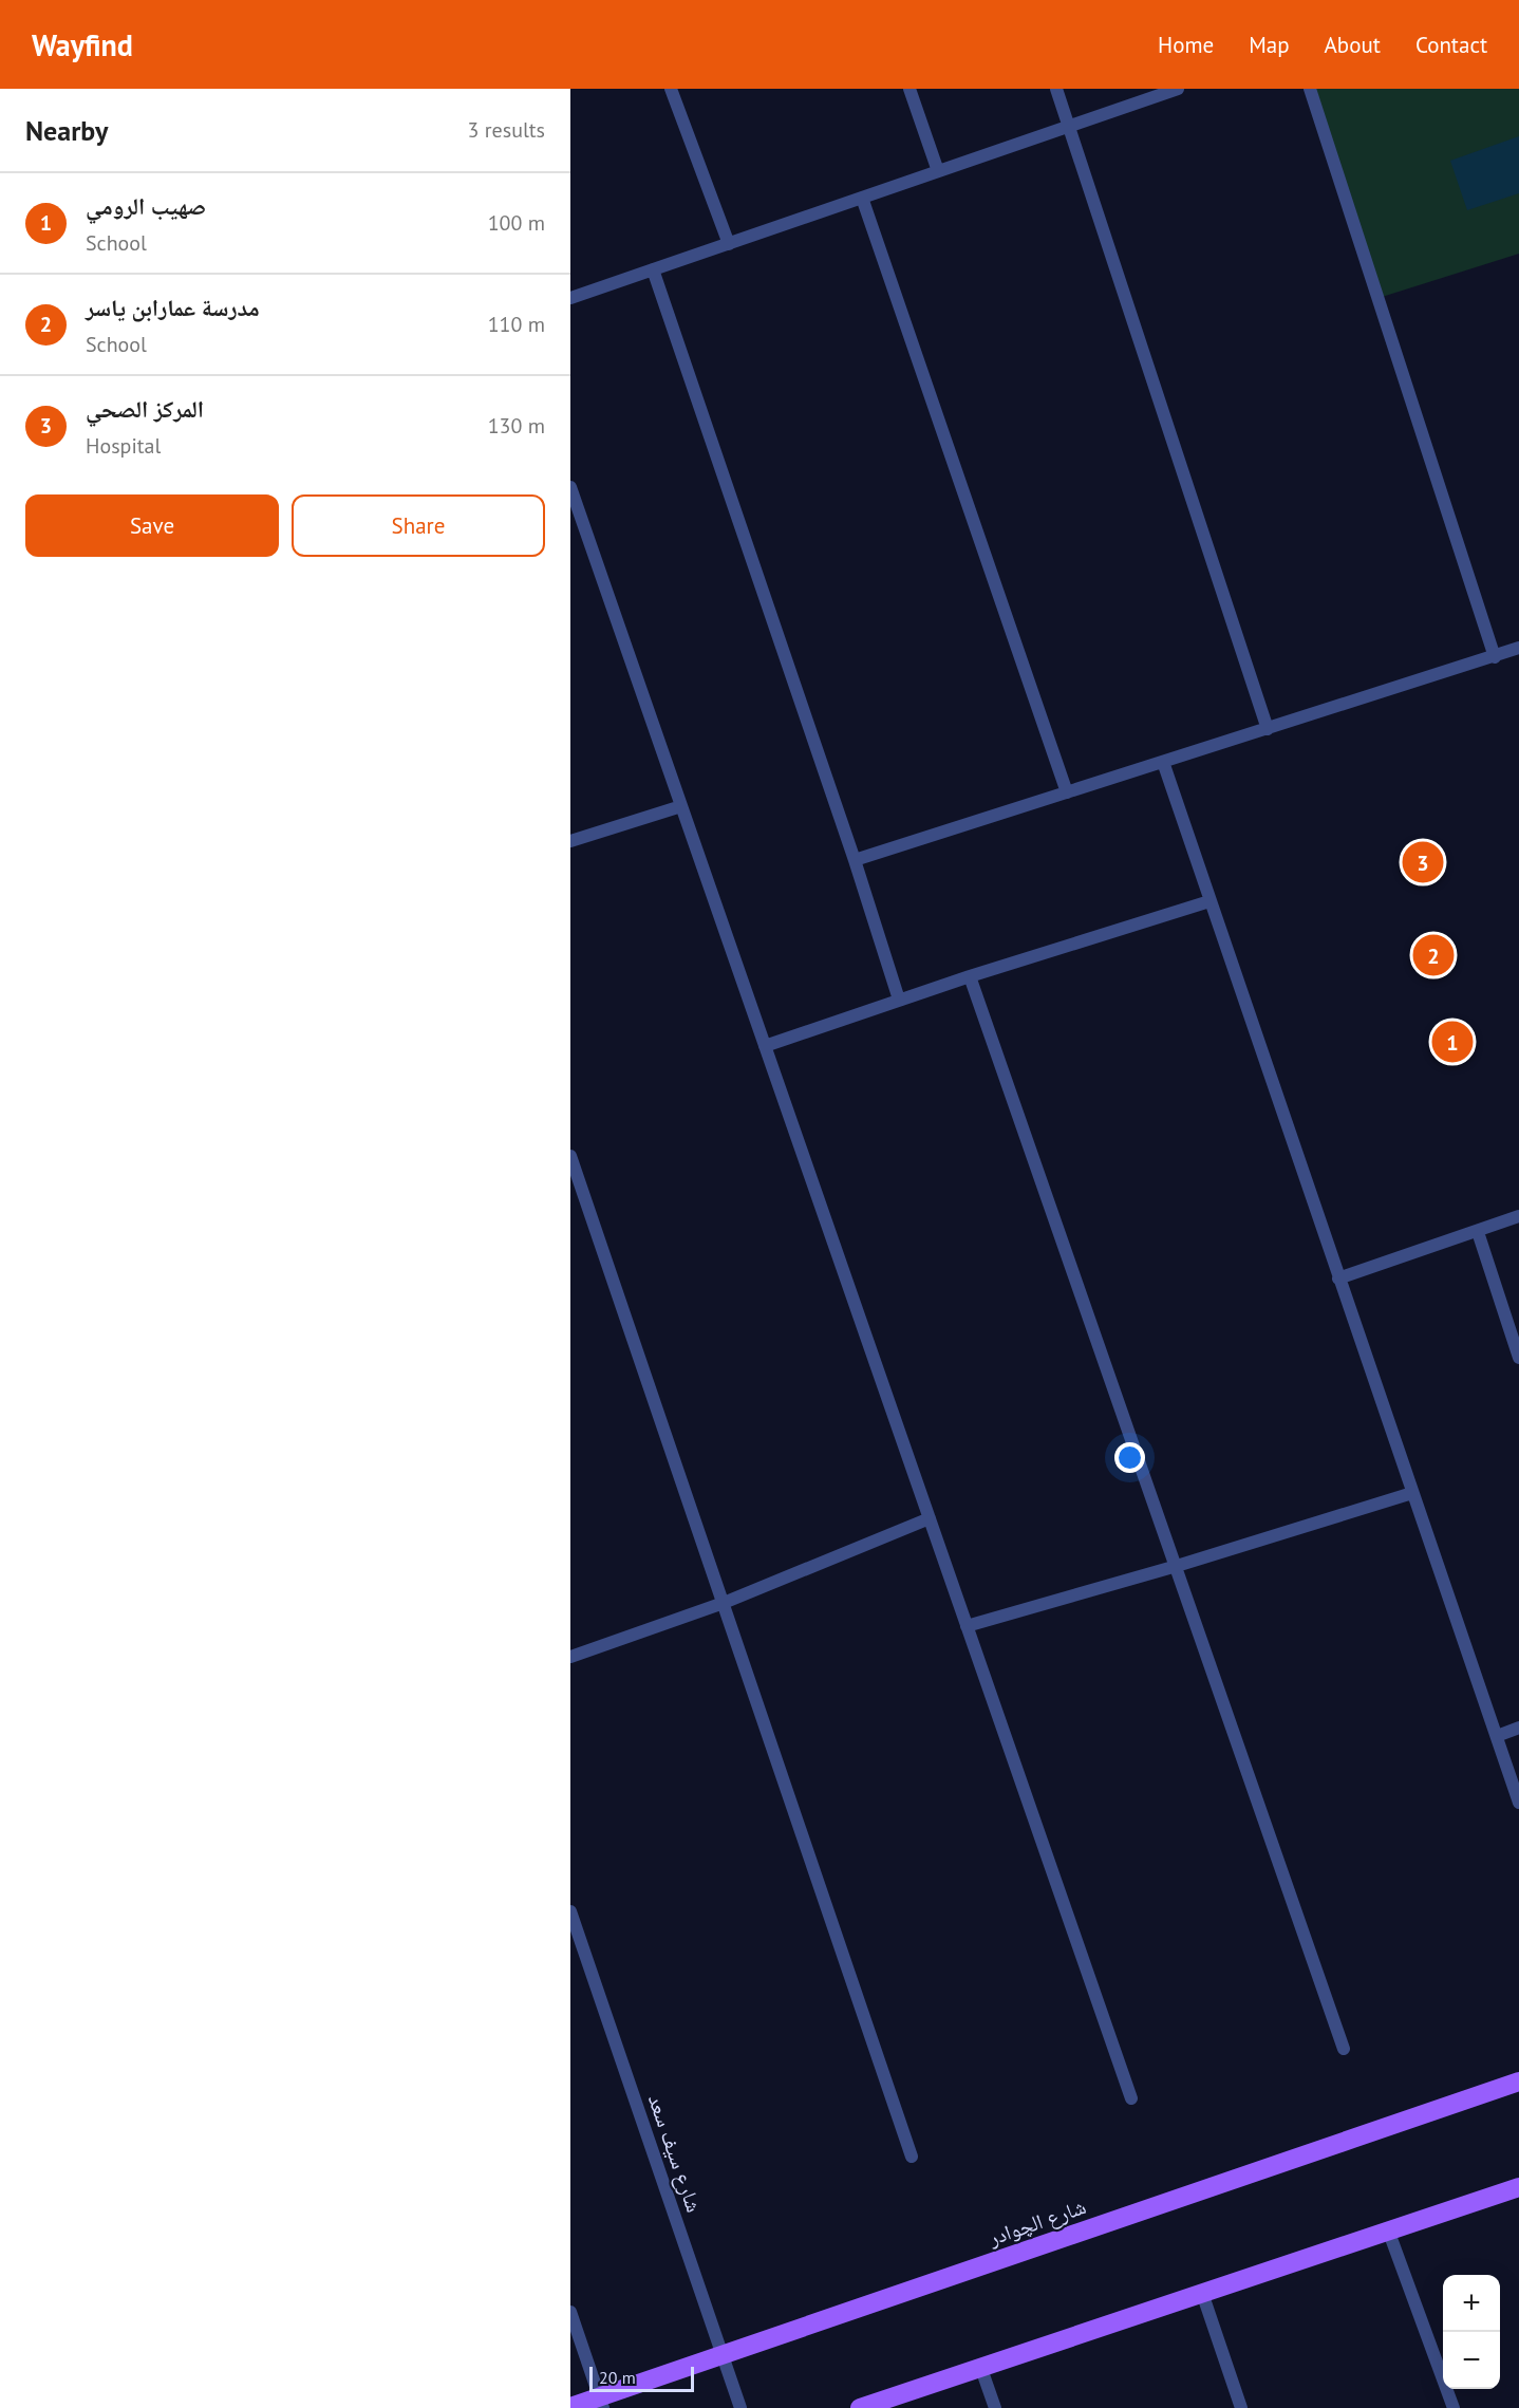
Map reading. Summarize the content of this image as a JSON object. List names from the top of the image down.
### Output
{
  "streets": {
    "main road": ["شارع الچوادر"],
    "street": ["شارع سيف سعد"]
  },
  "crossings": [
    ["شارع سيف سعد", "شارع الچوادر"]
  ],
  "scale_bar": "20 m",
  "page": {
    "header": "Wayfind",
    "nav": [
      "Home",
      "Map",
      "About",
      "Contact"
    ],
    "heading": ["Nearby", "3 results"],
    "list": [
      {
        "mark": "1",
        "name": "صهيب الرومي",
        "note": "School",
        "value": "100 m"
      },
      {
        "mark": "2",
        "name": "مدرسة عمارابن ياسر",
        "note": "School",
        "value": "110 m"
      },
      {
        "mark": "3",
        "name": "المركز الصحي",
        "note": "Hospital",
        "value": "130 m"
      }
    ],
    "buttons": ["Save", "Share"],
    "pins": ["3", "2", "1"],
    "map_buttons": ["+", "−"],
    "scale": "20 m"
  }
}
